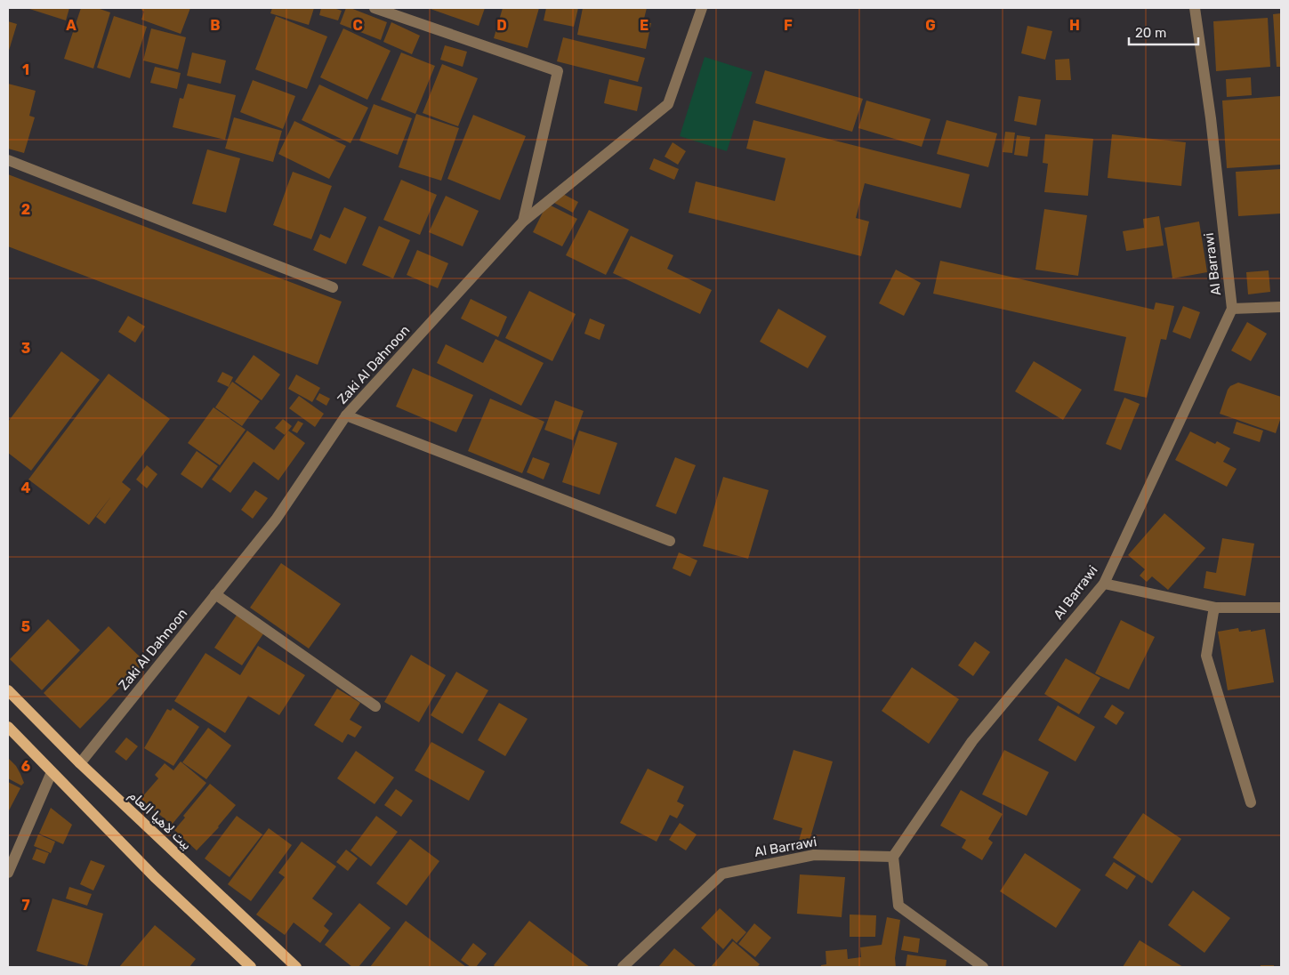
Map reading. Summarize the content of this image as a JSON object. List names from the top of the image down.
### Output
{
  "streets": {
    "main road": ["بيت لاهيا العام"],
    "street": ["Al Barrawi", "Zaki Al Dahnoon"]
  },
  "crossings": [
    ["Zaki Al Dahnoon", "بيت لاهيا العام"]
  ],
  "scale_bar": "20 m",
  "grid": {
    "columns": [
      "A",
      "B",
      "C",
      "D",
      "E",
      "F",
      "G",
      "H"
    ],
    "rows": [
      "1",
      "2",
      "3",
      "4",
      "5",
      "6",
      "7"
    ]
  }
}
